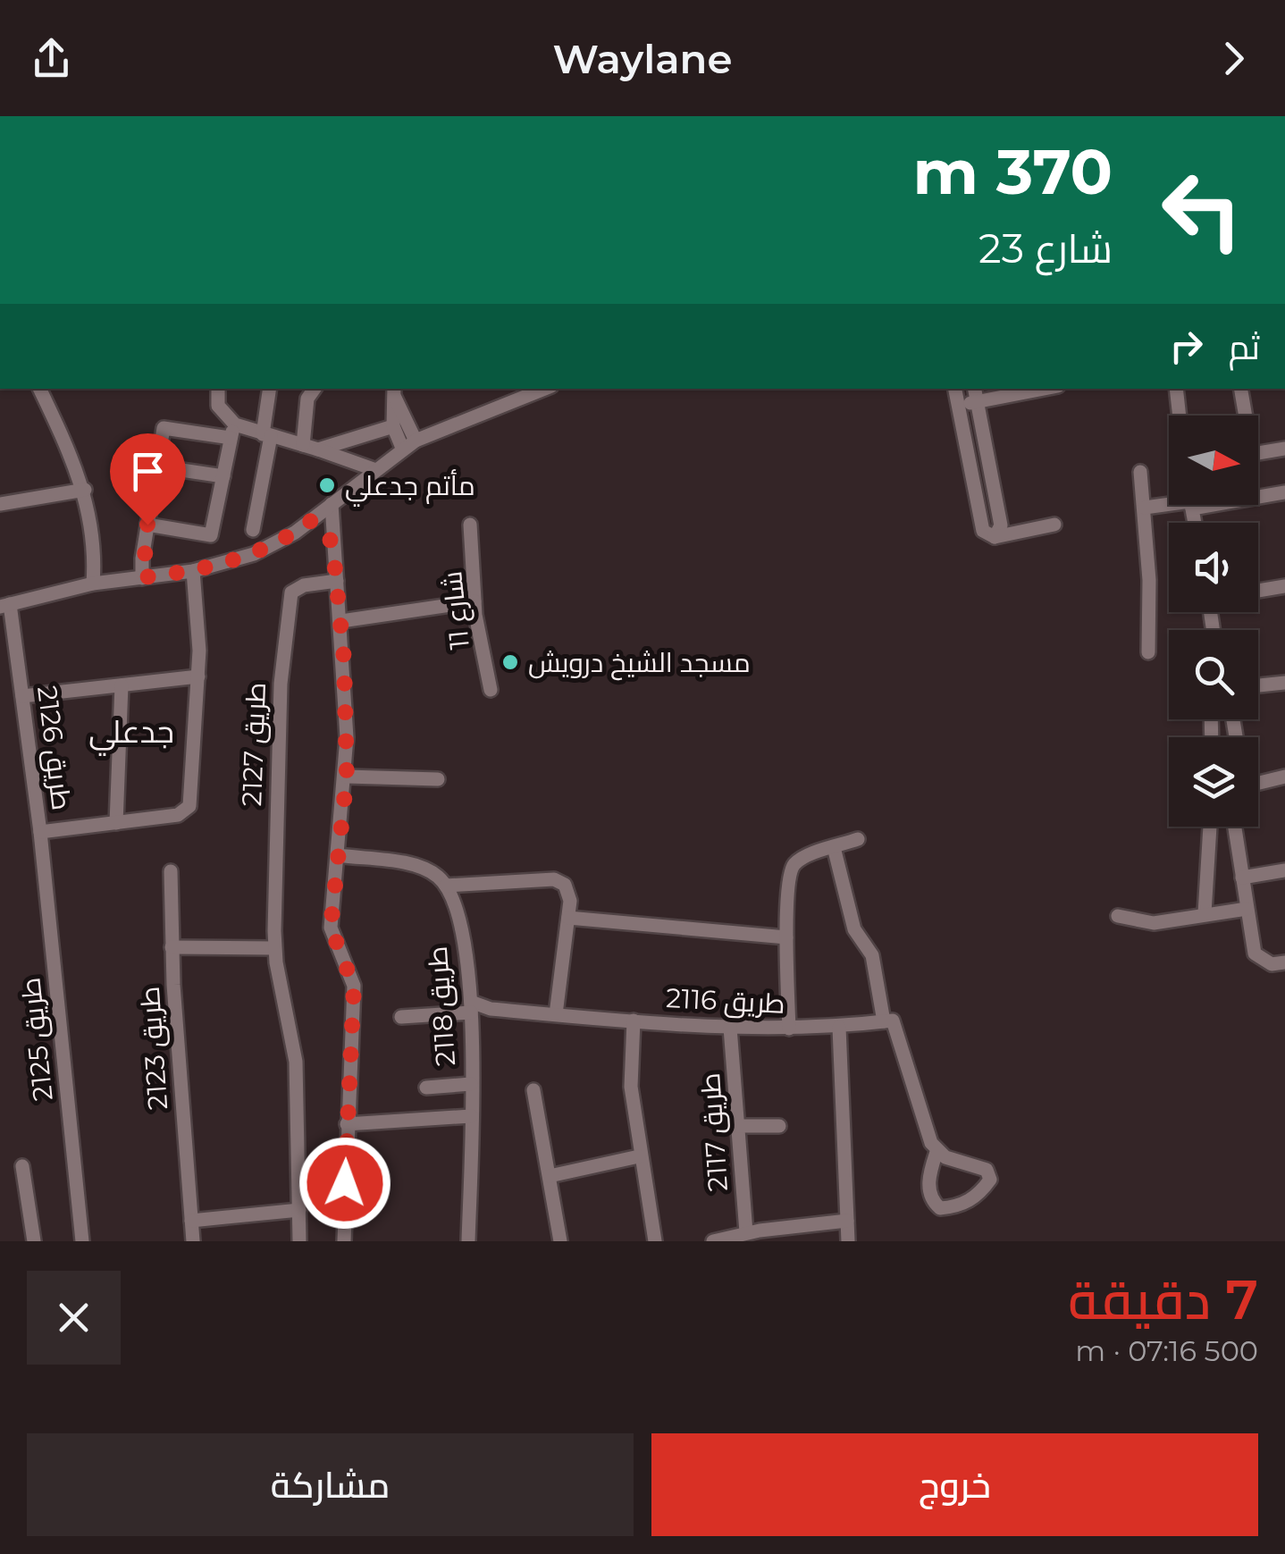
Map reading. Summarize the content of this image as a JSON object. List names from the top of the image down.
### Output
{
  "streets": {
    "street": [
      "شارع 11",
      "طريق 2127",
      "طريق 2126",
      "طريق 2116",
      "طريق 2118",
      "طريق 2125",
      "طريق 2123",
      "طريق 2117"
    ]
  },
  "crossings": [
    ["طريق 2126", "طريق 2125"],
    ["طريق 2116", "طريق 2118"],
    ["طريق 2116", "طريق 2117"]
  ],
  "districts": ["جدعلي"],
  "places": ["مأتم جدعلي", "مسجد الشيخ درويش"],
  "north": "right",
  "page": {
    "header": "Waylane",
    "turn": ["370 m", "شارع 23"],
    "then": "ثم",
    "heading": ["7 دقيقة", "500 m · 07:16"],
    "buttons": ["خروج", "مشاركة"]
  }
}
